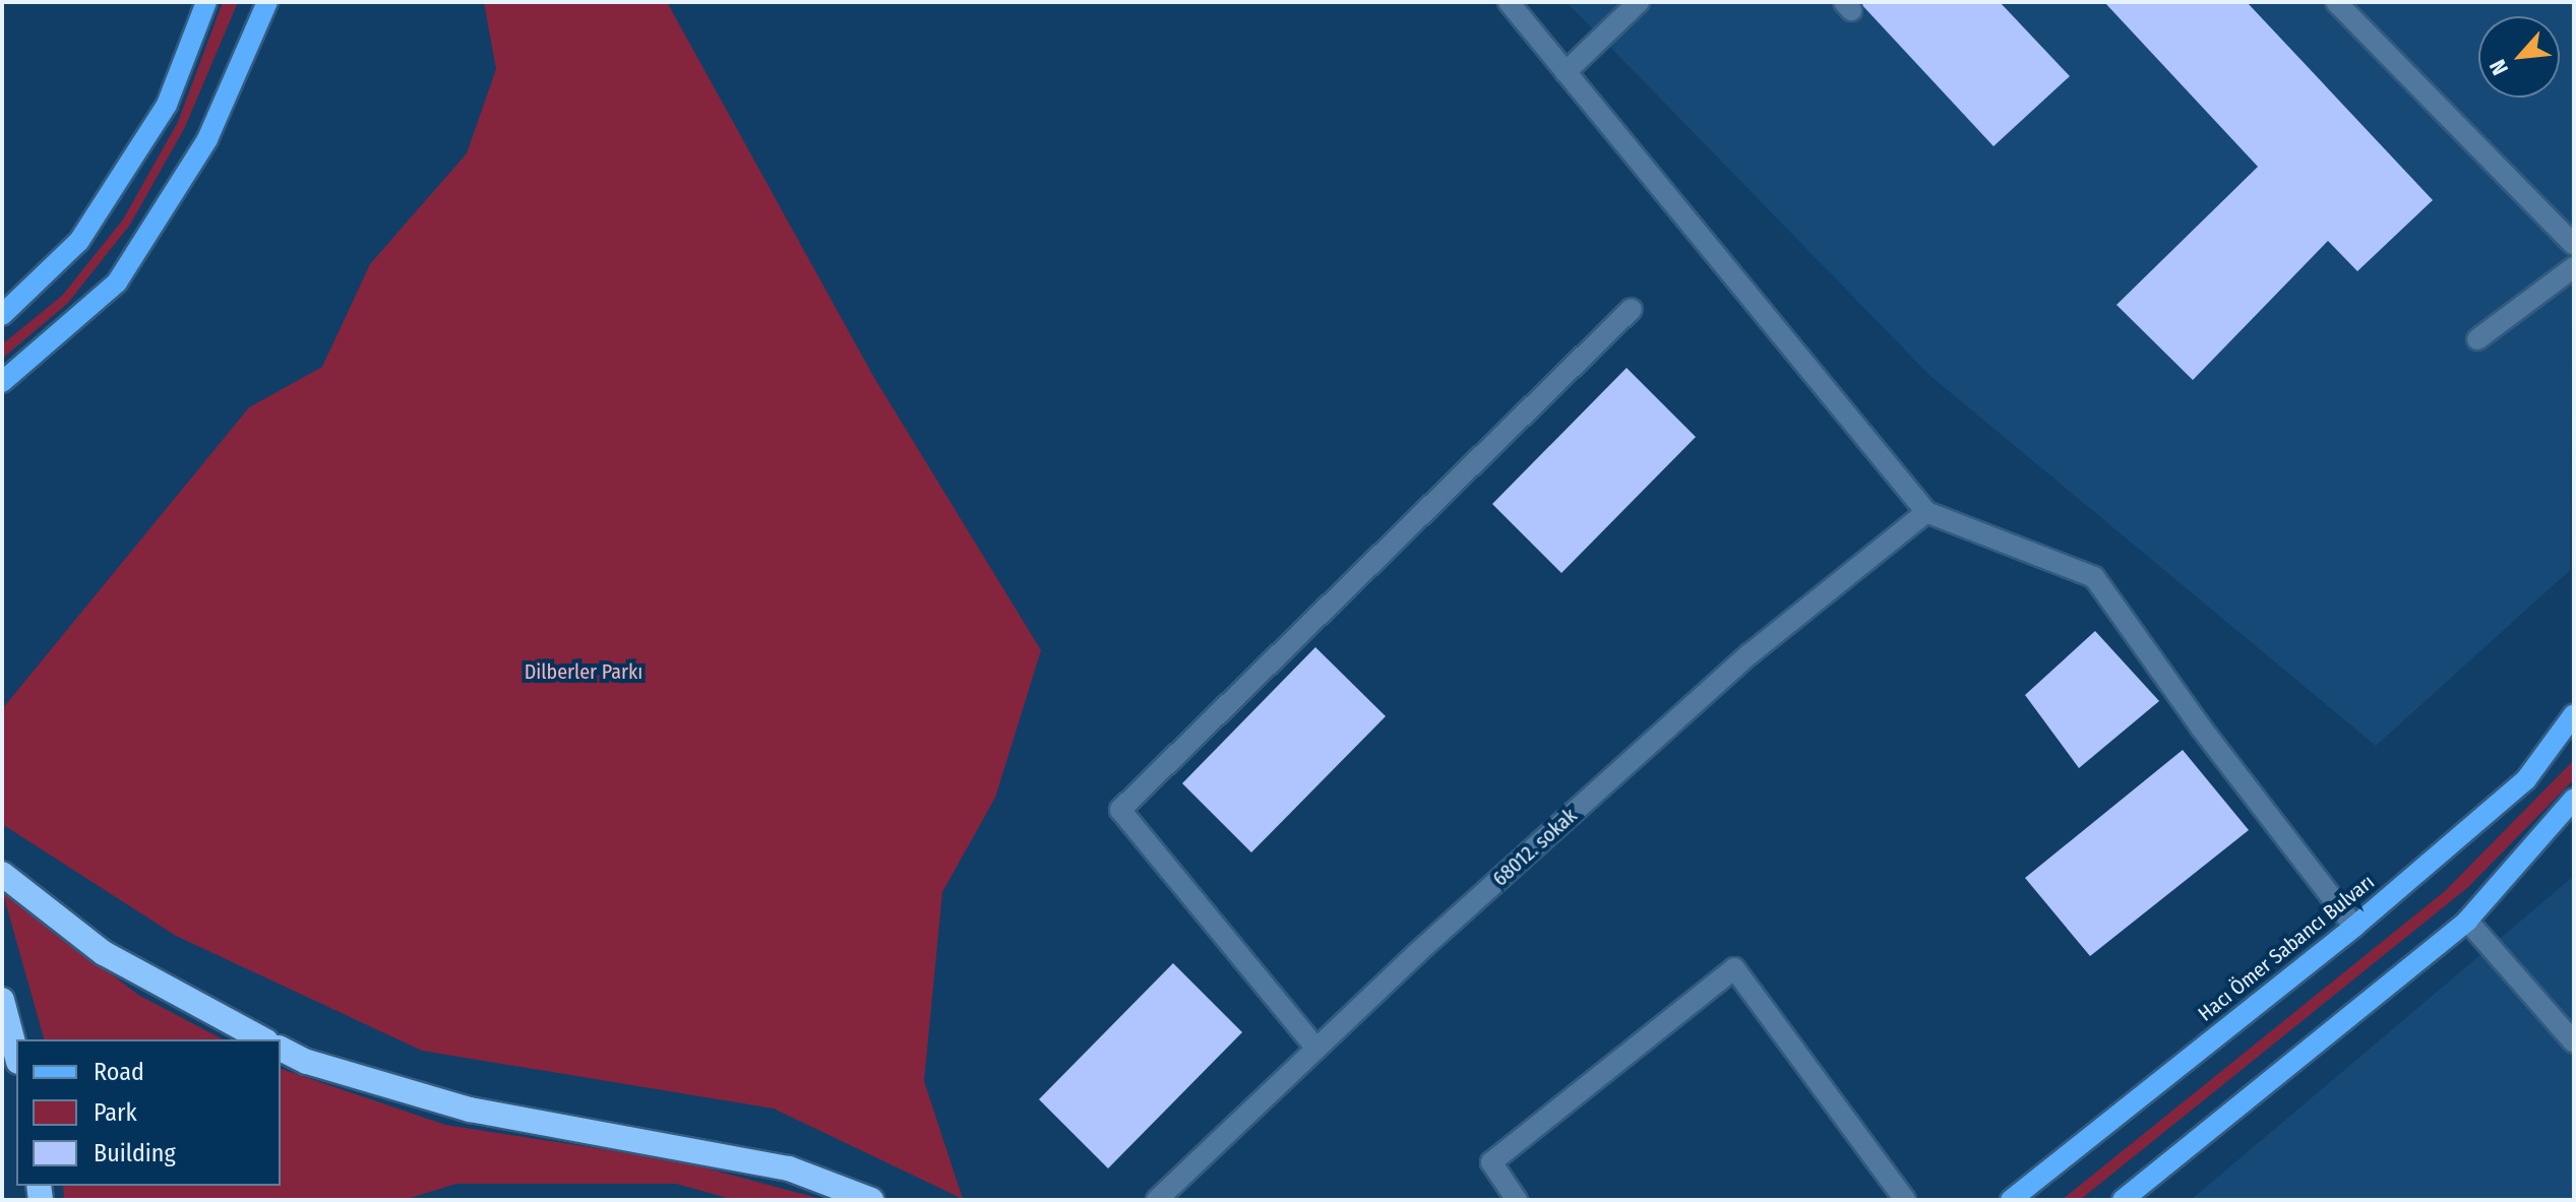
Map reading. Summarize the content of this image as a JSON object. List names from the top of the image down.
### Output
{
  "streets": {
    "main road": ["Hacı Ömer Sabancı Bulvarı"],
    "street": ["68012. sokak"]
  },
  "parks": ["Dilberler Parkı"],
  "legend": ["Road", "Park", "Building"],
  "north": "bottom left"
}
